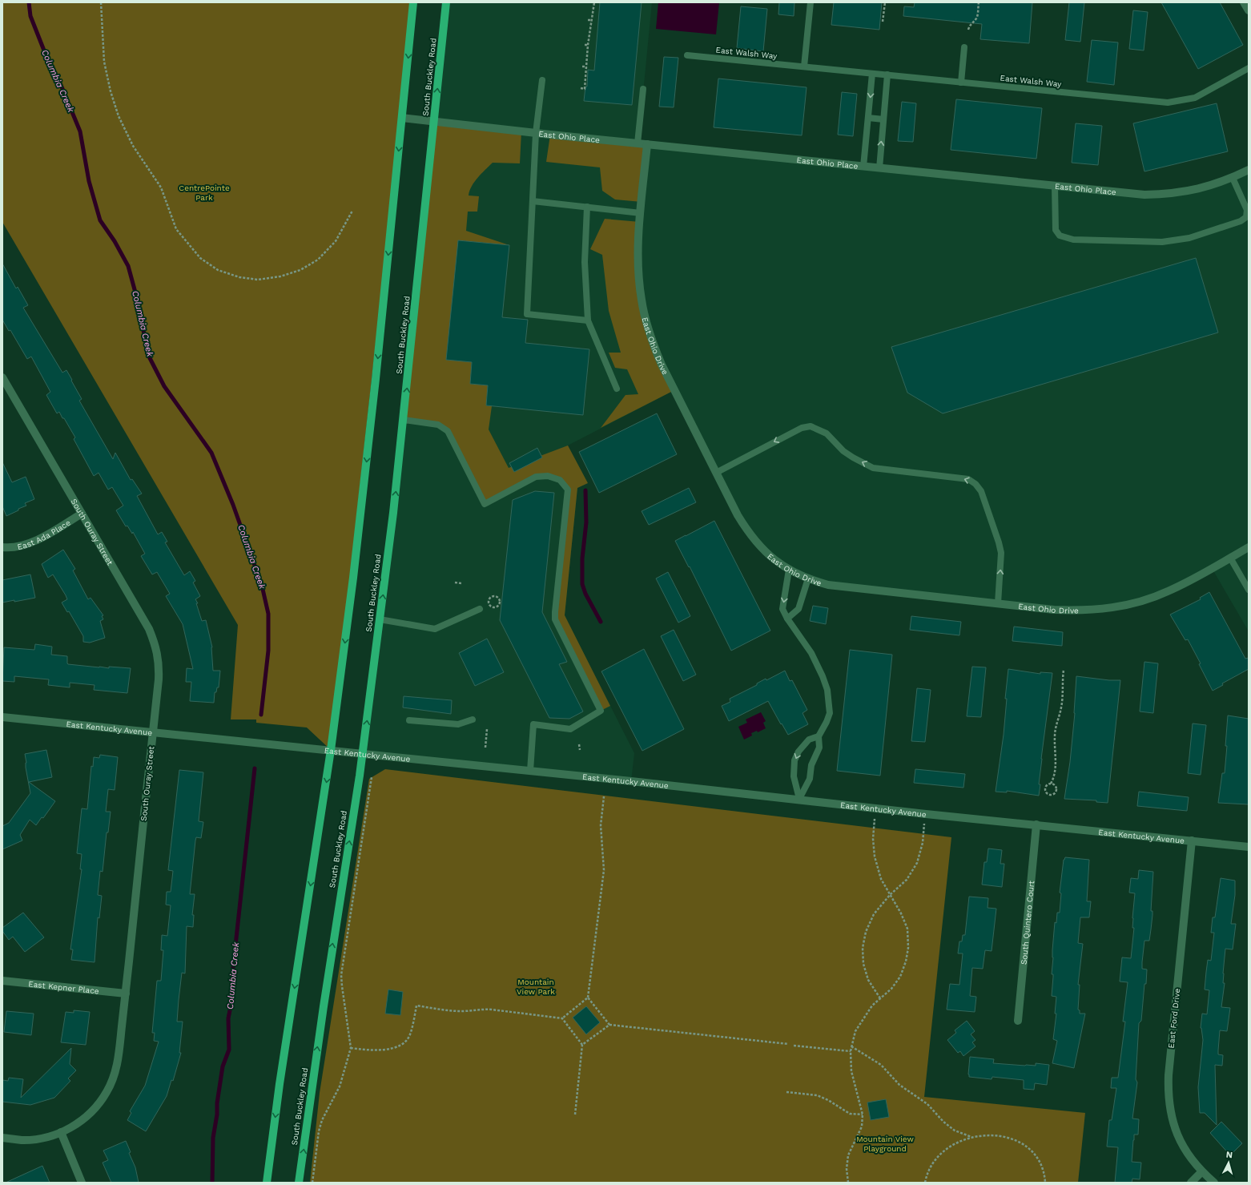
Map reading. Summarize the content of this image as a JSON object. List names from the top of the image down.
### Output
{
  "streets": {
    "main road": ["South Buckley Road"],
    "street": [
      "East Ohio Place",
      "East Ohio Drive",
      "South Ouray Street",
      "East Ada Place",
      "East Kentucky Avenue",
      "South Quintero Court",
      "East Kepner Place",
      "East Ford Drive"
    ],
    "lane": ["East Walsh Way"]
  },
  "crossings": [
    ["South Buckley Road", "East Ohio Place"],
    ["South Buckley Road", "East Kentucky Avenue"],
    ["East Ohio Place", "East Ohio Drive"],
    ["South Ouray Street", "East Ada Place"],
    ["South Ouray Street", "East Kentucky Avenue"],
    ["South Ouray Street", "East Kepner Place"],
    ["East Kentucky Avenue", "South Quintero Court"],
    ["East Kentucky Avenue", "East Ford Drive"]
  ],
  "water": ["Columbia Creek"],
  "parks": ["CentrePointe Park", "Mountain View Park", "Mountain View Playground"],
  "north": "top"
}
